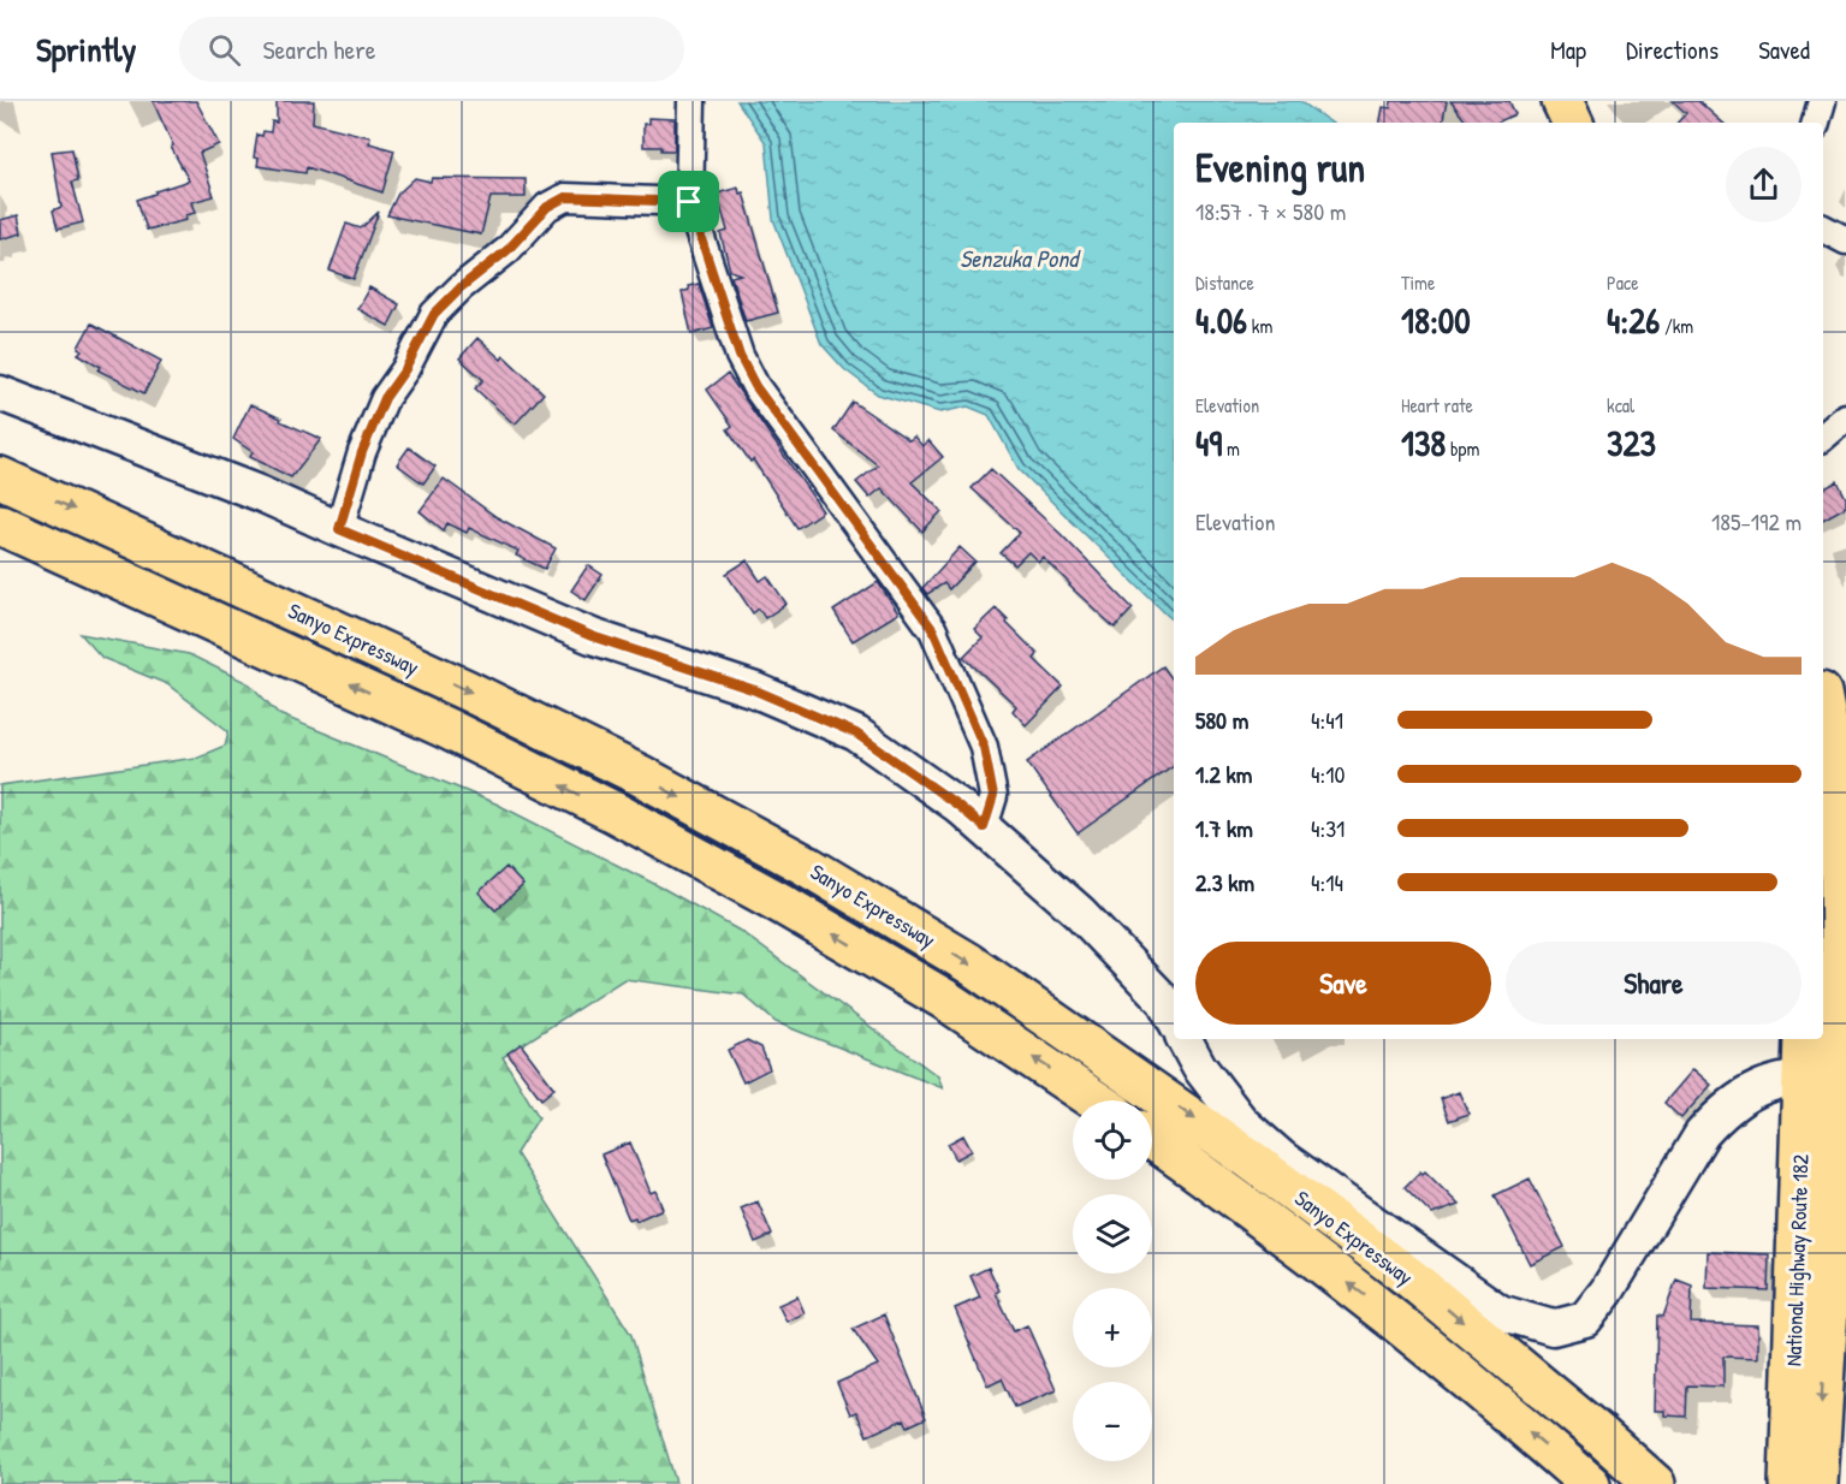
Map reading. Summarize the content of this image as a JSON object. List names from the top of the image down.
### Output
{
  "streets": {
    "highway": ["Sanyo Expressway", "National Highway Route 182"]
  },
  "water": ["Senzuka Pond"],
  "page": {
    "header": "Sprintly",
    "search": "Search here",
    "nav": ["Map", "Directions", "Saved"],
    "heading": ["Evening run", "18:57 · 7 × 580 m"],
    "stats": [
      ["Distance", "4.06 km"],
      ["Time", "18:00"],
      ["Pace", "4:26 /km"],
      ["Elevation", "49 m"],
      ["Heart rate", "138 bpm"],
      ["kcal", "323"]
    ],
    "chart": ["Elevation", "185–192 m"],
    "list": [
      {
        "name": "580 m",
        "note": "4:41"
      },
      {
        "name": "1.2 km",
        "note": "4:10"
      },
      {
        "name": "1.7 km",
        "note": "4:31"
      },
      {
        "name": "2.3 km",
        "note": "4:14"
      }
    ],
    "buttons": ["Save", "Share"],
    "map_buttons": ["+", "−"]
  }
}
